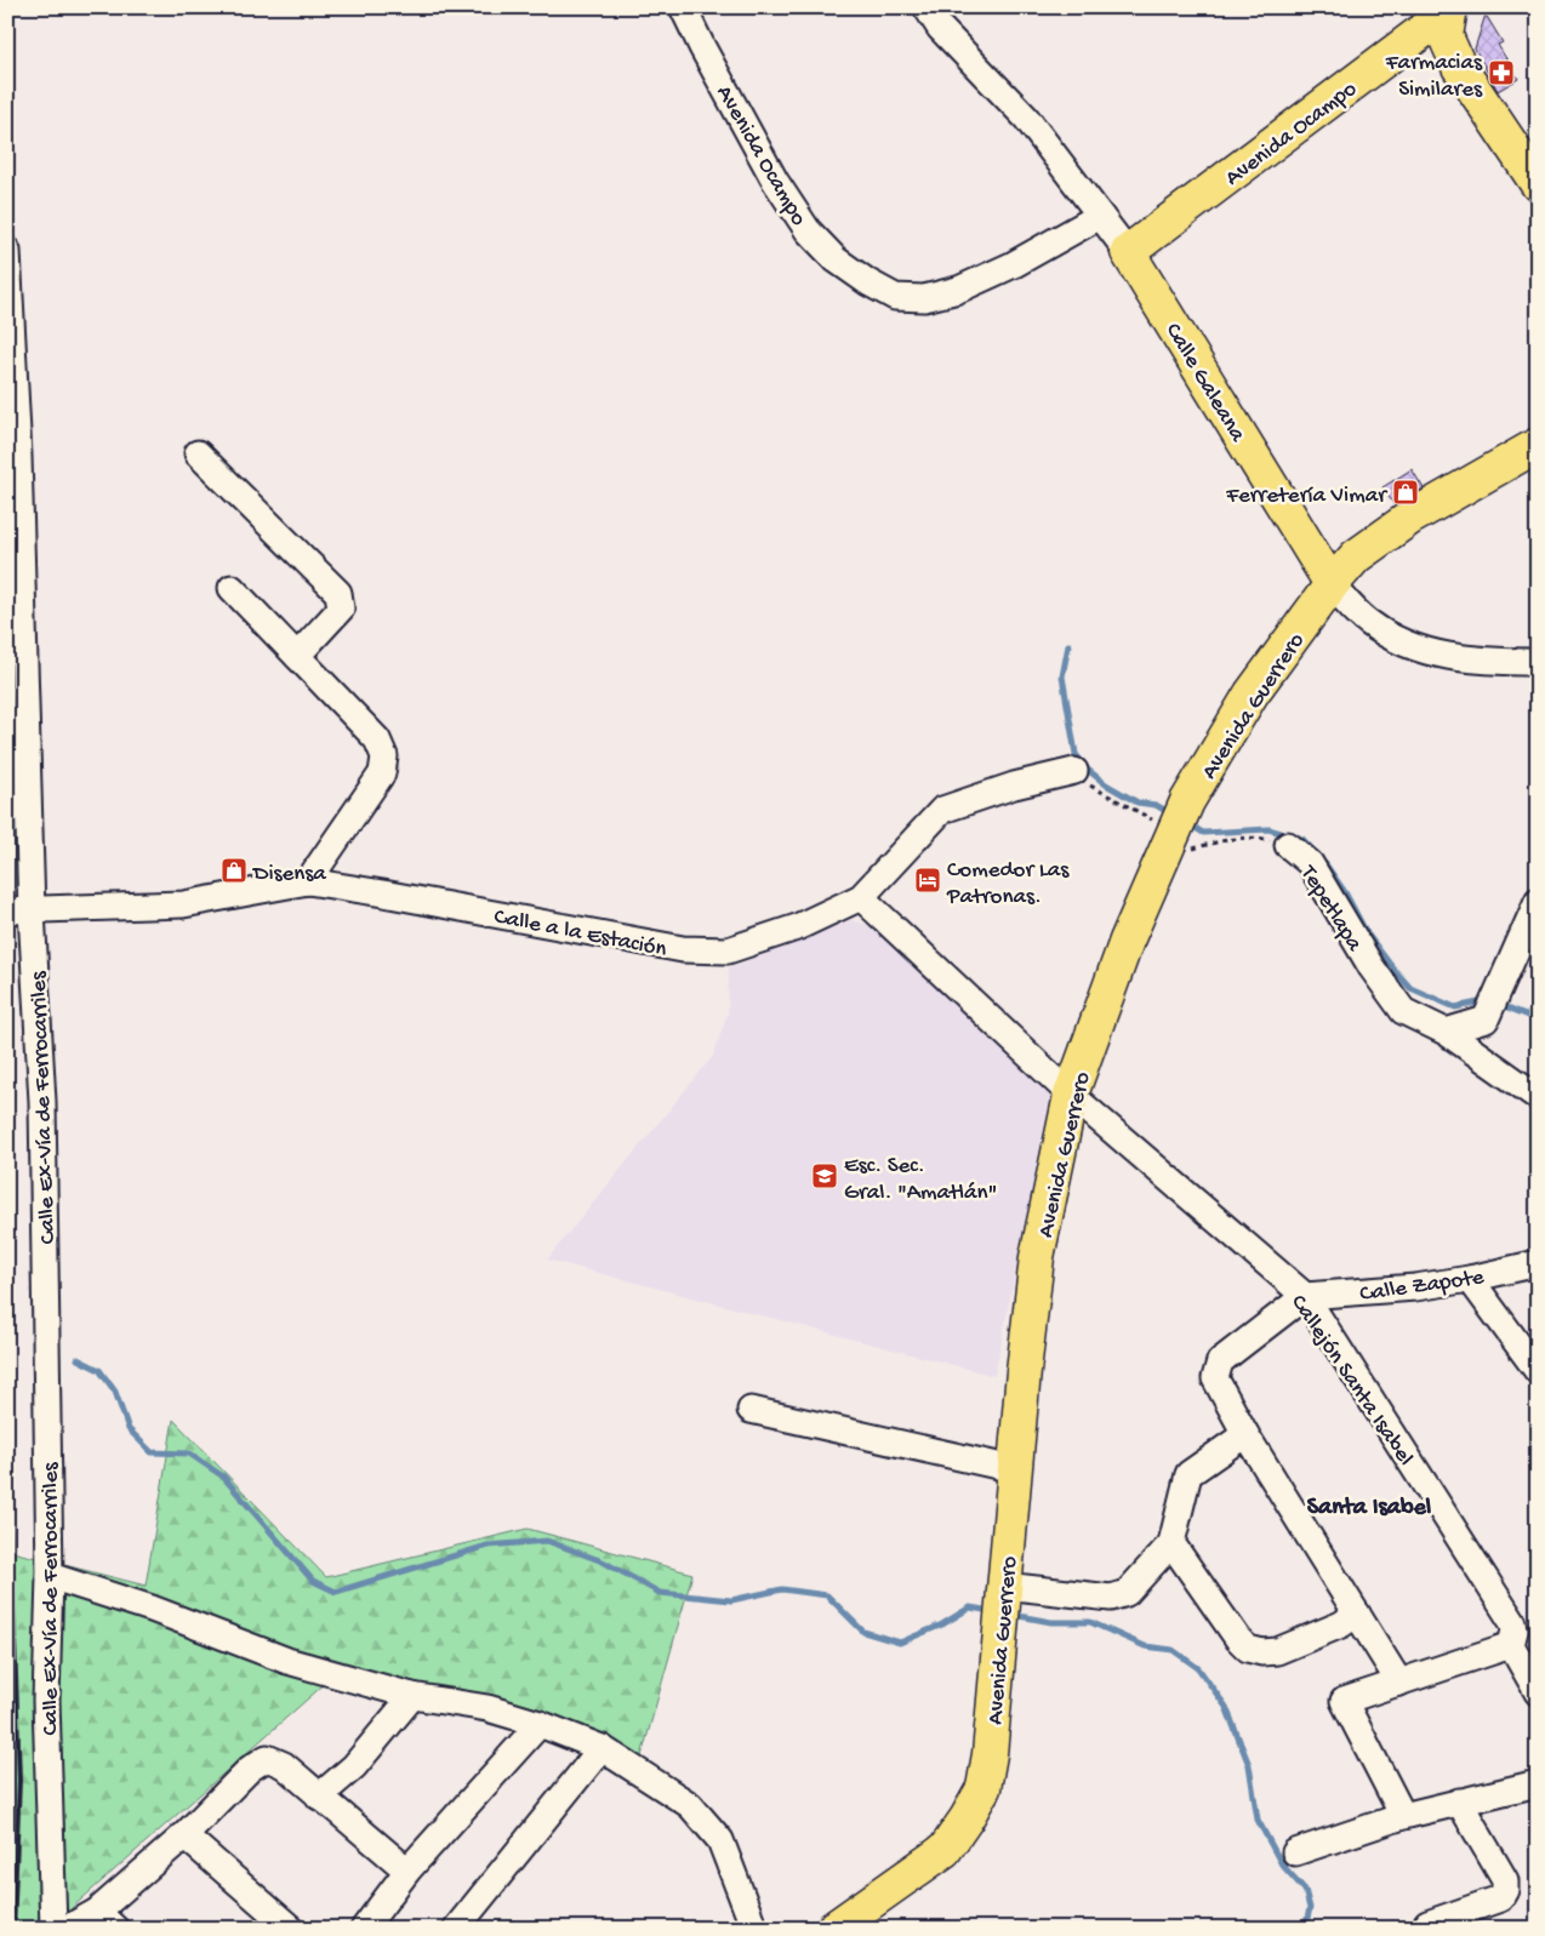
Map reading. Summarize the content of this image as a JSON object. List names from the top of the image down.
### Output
{
  "streets": {
    "main road": ["Avenida Ocampo", "Calle Galeana", "Avenida Guerrero"],
    "street": [
      "Tepetlapa",
      "Calle a la Estación",
      "Calle Ex-Vía de Ferrocarriles",
      "Calle Zapote",
      "Callejón Santa Isabel"
    ]
  },
  "crossings": [
    ["Avenida Ocampo", "Calle Galeana"],
    ["Calle Galeana", "Avenida Guerrero"],
    ["Avenida Guerrero", "Tepetlapa"],
    ["Avenida Guerrero", "Callejón Santa Isabel"],
    ["Calle a la Estación", "Calle Ex-Vía de Ferrocarriles"],
    ["Calle Zapote", "Callejón Santa Isabel"]
  ],
  "districts": ["Santa Isabel"],
  "places": {
    "pharmacy": ["Farmacias Similares"],
    "shop": ["Ferretería Vimar", "Disensa"],
    "hotel": ["Comedor Las Patronas."],
    "school or university": ["Esc. Sec. Gral. \"Amatlán\""]
  }
}
